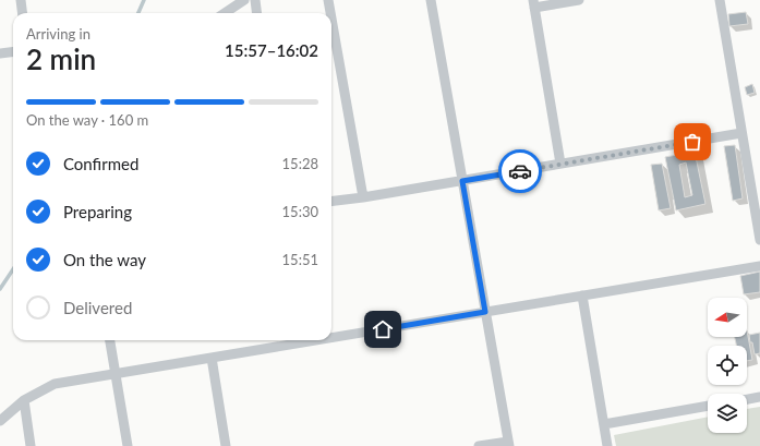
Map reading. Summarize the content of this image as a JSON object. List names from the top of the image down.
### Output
{
  "north": "left",
  "page": {
    "heading": ["2 min", "Arriving in", "15:57–16:02"],
    "bar": "On the way · 160 m",
    "list": [
      ["Confirmed", "15:28"],
      ["Preparing", "15:30"],
      ["On the way", "15:51"],
      "Delivered"
    ]
  }
}
